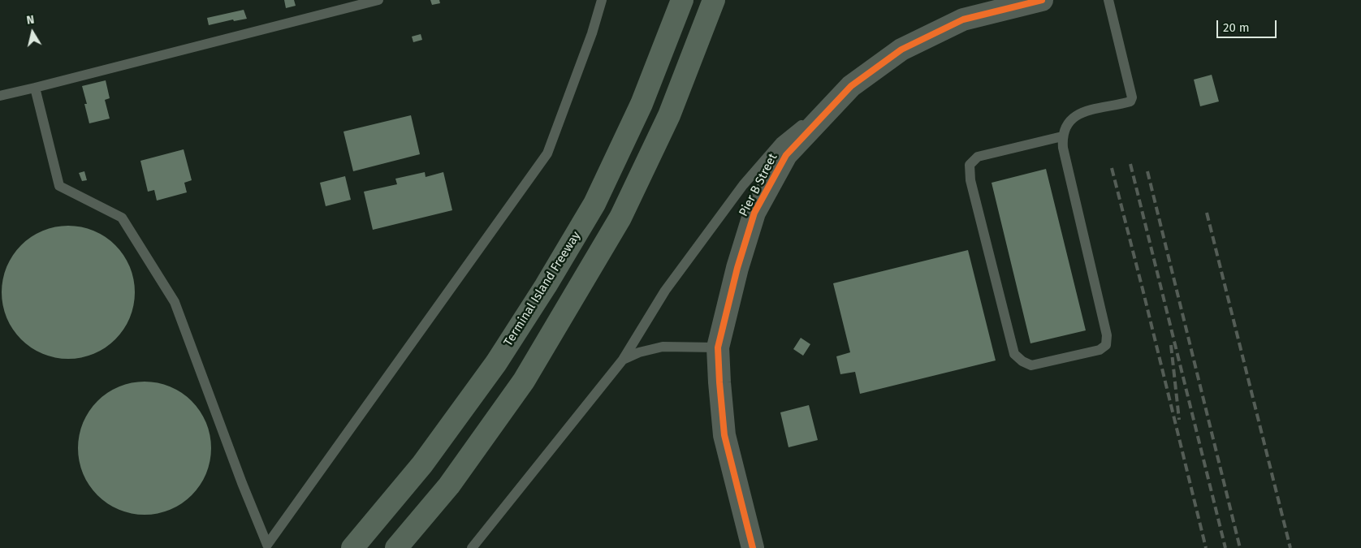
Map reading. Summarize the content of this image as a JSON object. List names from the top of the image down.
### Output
{
  "streets": {
    "highway": ["Terminal Island Freeway"],
    "street": ["Pier B Street"]
  },
  "scale_bar": "20 m",
  "north": "top"
}
